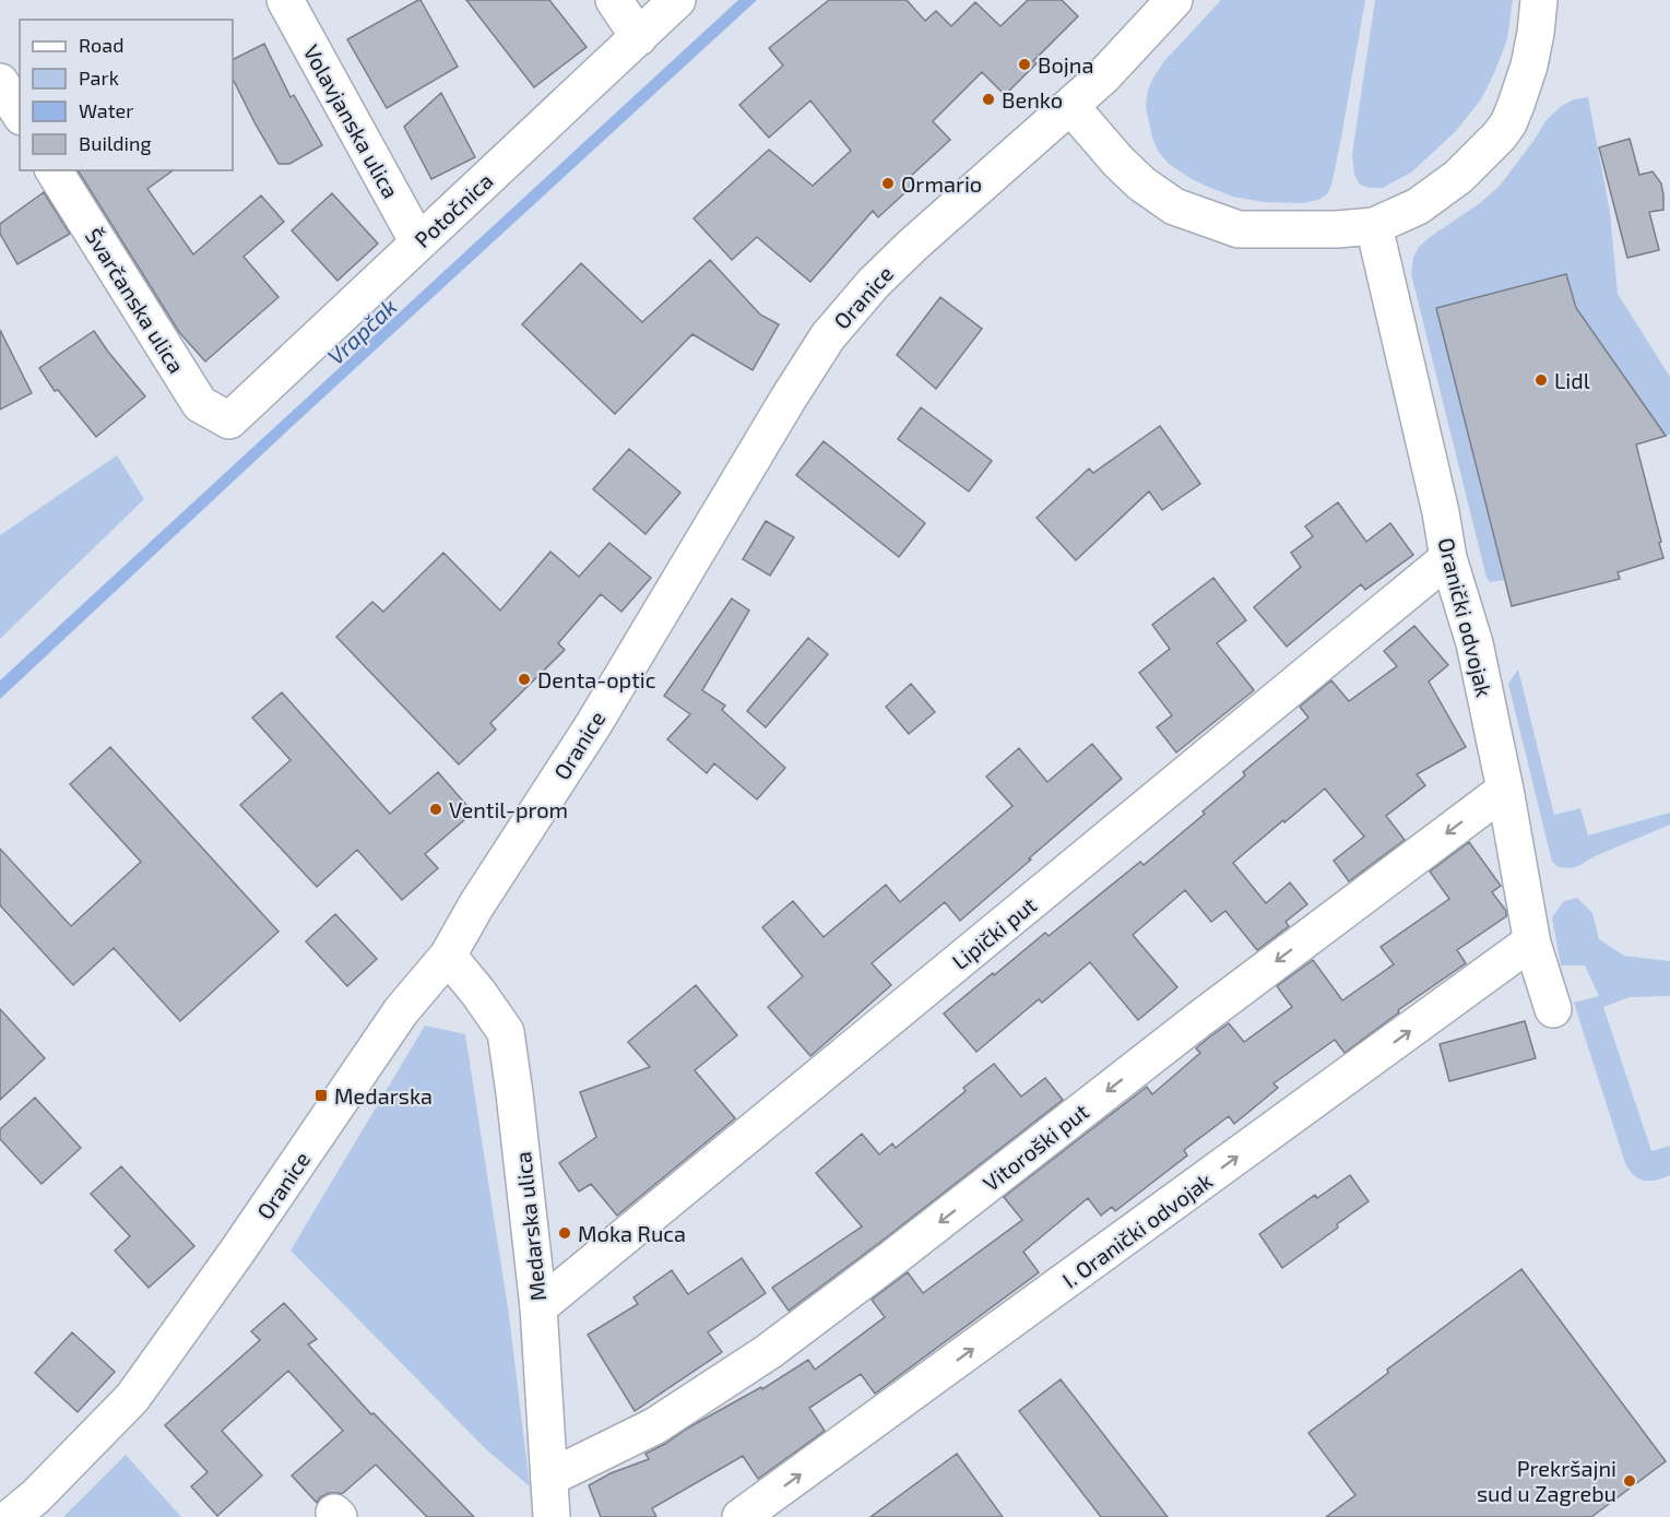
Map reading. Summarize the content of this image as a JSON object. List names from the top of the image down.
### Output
{
  "streets": {
    "street": [
      "Volavjanska ulica",
      "Potočnica",
      "Oranice",
      "Švarčanska ulica",
      "Oranički odvojak",
      "Lipički put",
      "Vitoroški put",
      "Medarska ulica",
      "I. Oranički odvojak"
    ]
  },
  "crossings": [
    ["Volavjanska ulica", "Potočnica"],
    ["Potočnica", "Švarčanska ulica"],
    ["Oranice", "Medarska ulica"],
    ["Oranički odvojak", "Lipički put"],
    ["Oranički odvojak", "Vitoroški put"],
    ["Oranički odvojak", "I. Oranički odvojak"],
    ["Lipički put", "Medarska ulica"],
    ["Vitoroški put", "Medarska ulica"]
  ],
  "one_way": ["Vitoroški put", "I. Oranički odvojak"],
  "water": ["Vrapčak"],
  "places": {
    "other": [
      "Bojna",
      "Benko",
      "Ormario",
      "Lidl",
      "Denta-optic",
      "Ventil-prom",
      "Moka Ruca",
      "Prekršajni sud u Zagrebu"
    ],
    "transit": ["Medarska"]
  },
  "legend": [
    "Road",
    "Park",
    "Water",
    "Building"
  ]
}
